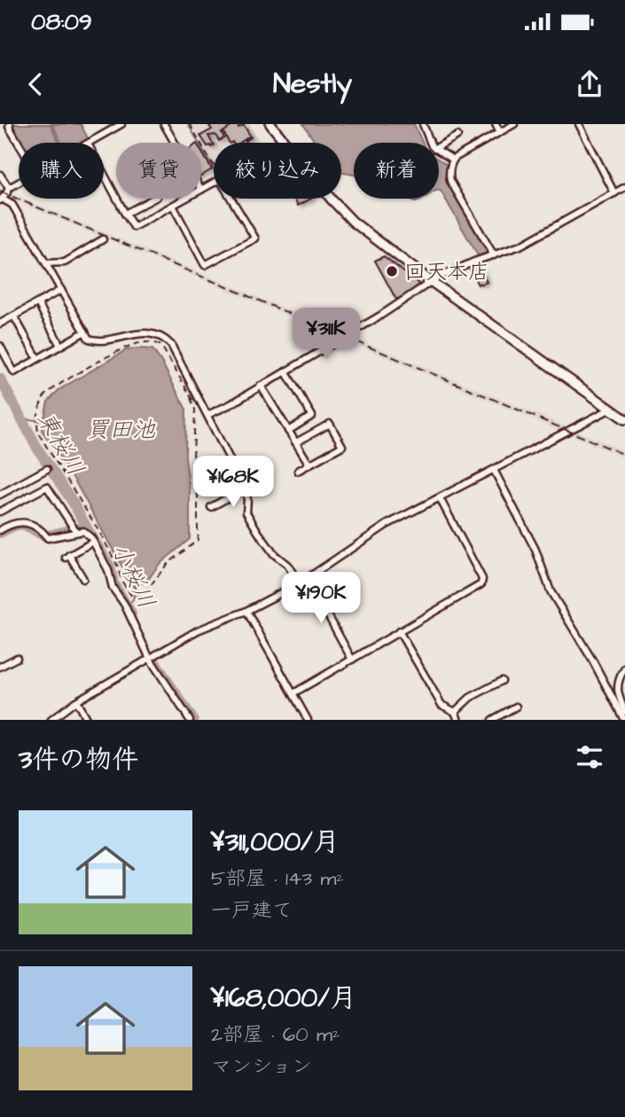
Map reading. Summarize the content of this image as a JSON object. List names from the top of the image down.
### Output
{
  "water": ["買田池", "東桜川", "小桜川"],
  "places": ["回天本店"],
  "page": {
    "status": "08:09",
    "header": "Nestly",
    "chip": [
      "購入",
      "賃貸",
      "絞り込み",
      "新着"
    ],
    "price": ["¥311K", "¥168K", "¥190K"],
    "heading": "3件の物件",
    "list": [
      {
        "name": "¥311,000/月",
        "note": "5部屋 · 143 m² · 一戸建て"
      },
      {
        "name": "¥168,000/月",
        "note": "2部屋 · 60 m² · マンション"
      }
    ]
  }
}
